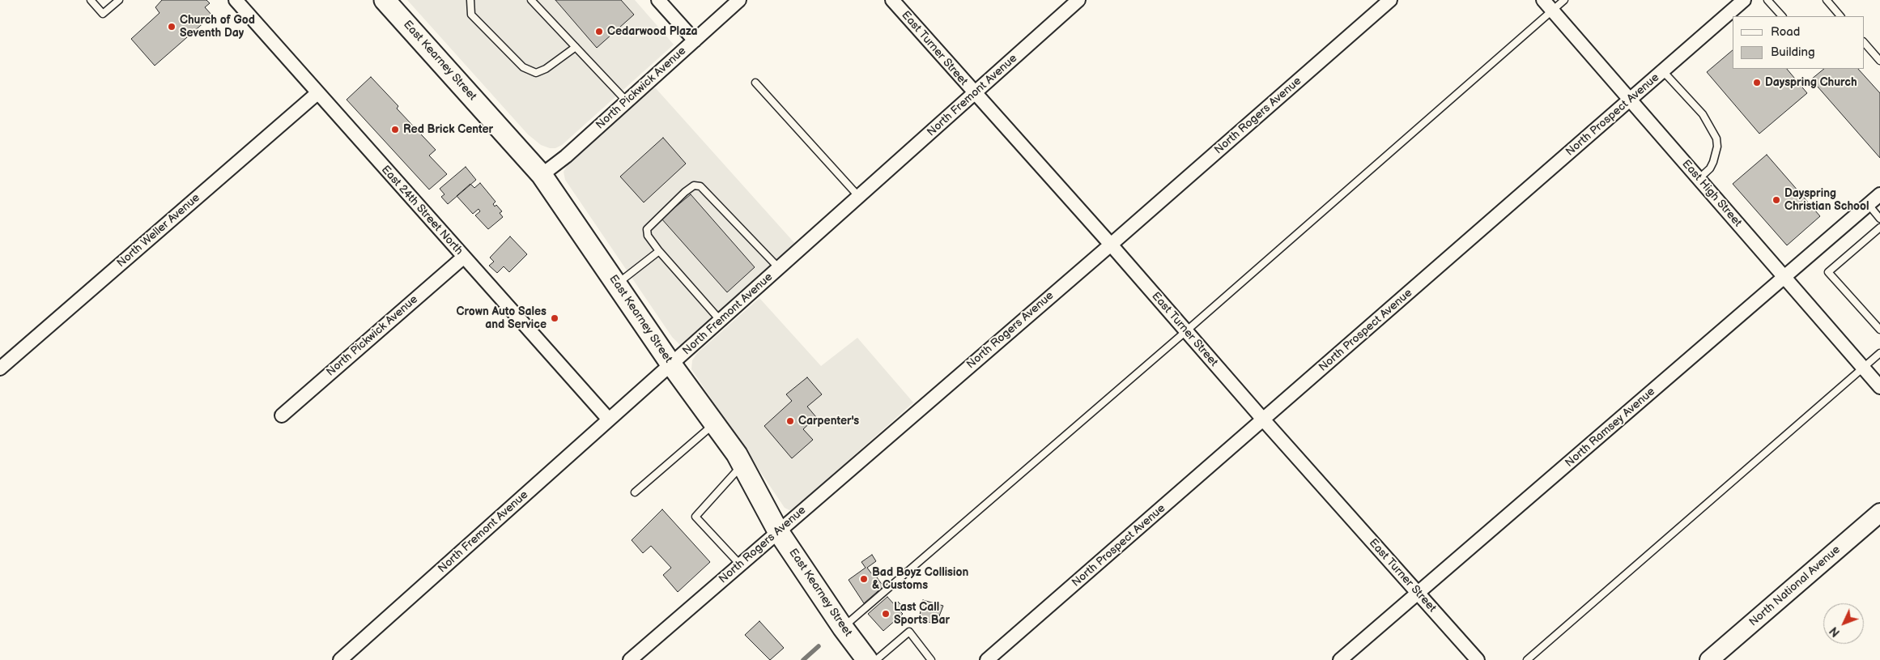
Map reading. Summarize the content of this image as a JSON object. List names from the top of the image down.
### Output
{
  "streets": {
    "main road": ["East Kearney Street", "North National Avenue"],
    "street": [
      "East Turner Street",
      "North Pickwick Avenue",
      "North Fremont Avenue",
      "North Prospect Avenue",
      "North Rogers Avenue",
      "East High Street",
      "East 24th Street North",
      "North Weller Avenue",
      "North Ramsey Avenue"
    ]
  },
  "crossings": [
    ["East Turner Street", "North Fremont Avenue"],
    ["East Turner Street", "North Prospect Avenue"],
    ["East Turner Street", "North Rogers Avenue"],
    ["East Turner Street", "North Ramsey Avenue"],
    ["East Kearney Street", "North Pickwick Avenue"],
    ["East Kearney Street", "North Fremont Avenue"],
    ["East Kearney Street", "North Rogers Avenue"],
    ["North Pickwick Avenue", "East 24th Street North"],
    ["North Fremont Avenue", "East 24th Street North"],
    ["North Prospect Avenue", "East High Street"],
    ["East High Street", "North Ramsey Avenue"],
    ["East 24th Street North", "North Weller Avenue"]
  ],
  "places": [
    "Church of God Seventh Day",
    "Cedarwood Plaza",
    "Dayspring Church",
    "Red Brick Center",
    "Dayspring Christian School",
    "Crown Auto Sales and Service",
    "Carpenter's",
    "Bad Boyz Collision & Customs",
    "Last Call Sports Bar"
  ],
  "legend": ["Road", "Building"],
  "north": "bottom left"
}
